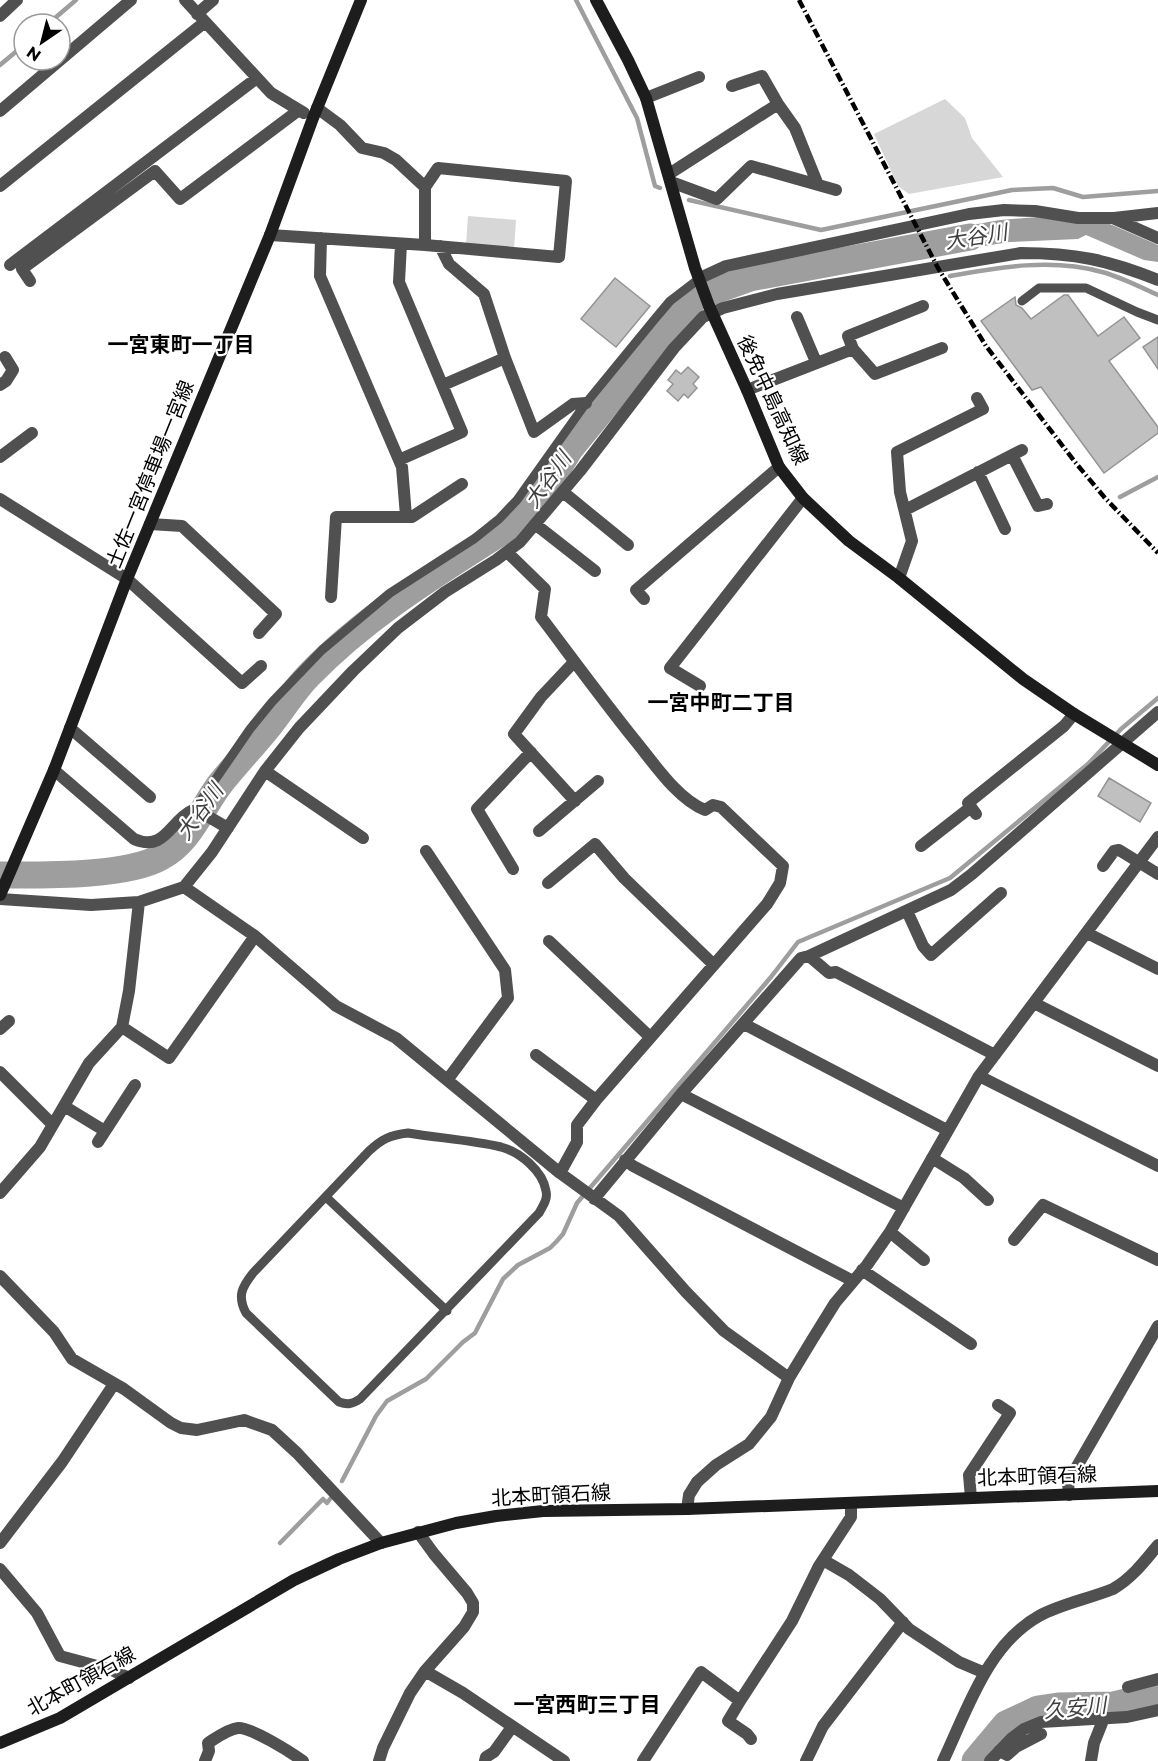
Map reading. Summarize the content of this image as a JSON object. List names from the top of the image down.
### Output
{
  "streets": {
    "main road": ["後免中島高知線", "土佐一宮停車場一宮線", "北本町領石線"]
  },
  "districts": ["一宮東町一丁目", "一宮中町二丁目", "一宮西町三丁目"],
  "water": ["大谷川", "久安川"],
  "north": "bottom left"
}
